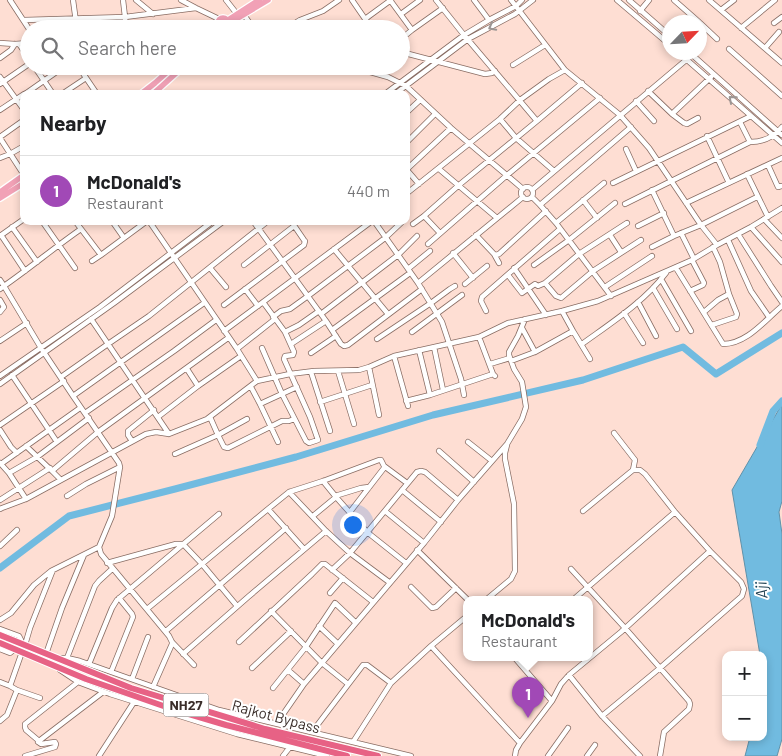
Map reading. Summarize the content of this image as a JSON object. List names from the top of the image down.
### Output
{
  "streets": {
    "highway": ["NH27", "Rajkot Bypass"]
  },
  "water": ["Aji"],
  "north": "top right",
  "page": {
    "search": "Search here",
    "heading": "Nearby",
    "list": [
      {
        "mark": "1",
        "name": "McDonald's",
        "note": "Restaurant",
        "value": "440 m"
      }
    ],
    "popup": ["McDonald's", "Restaurant"],
    "map_buttons": ["+", "−"],
    "pins": "1"
  }
}
